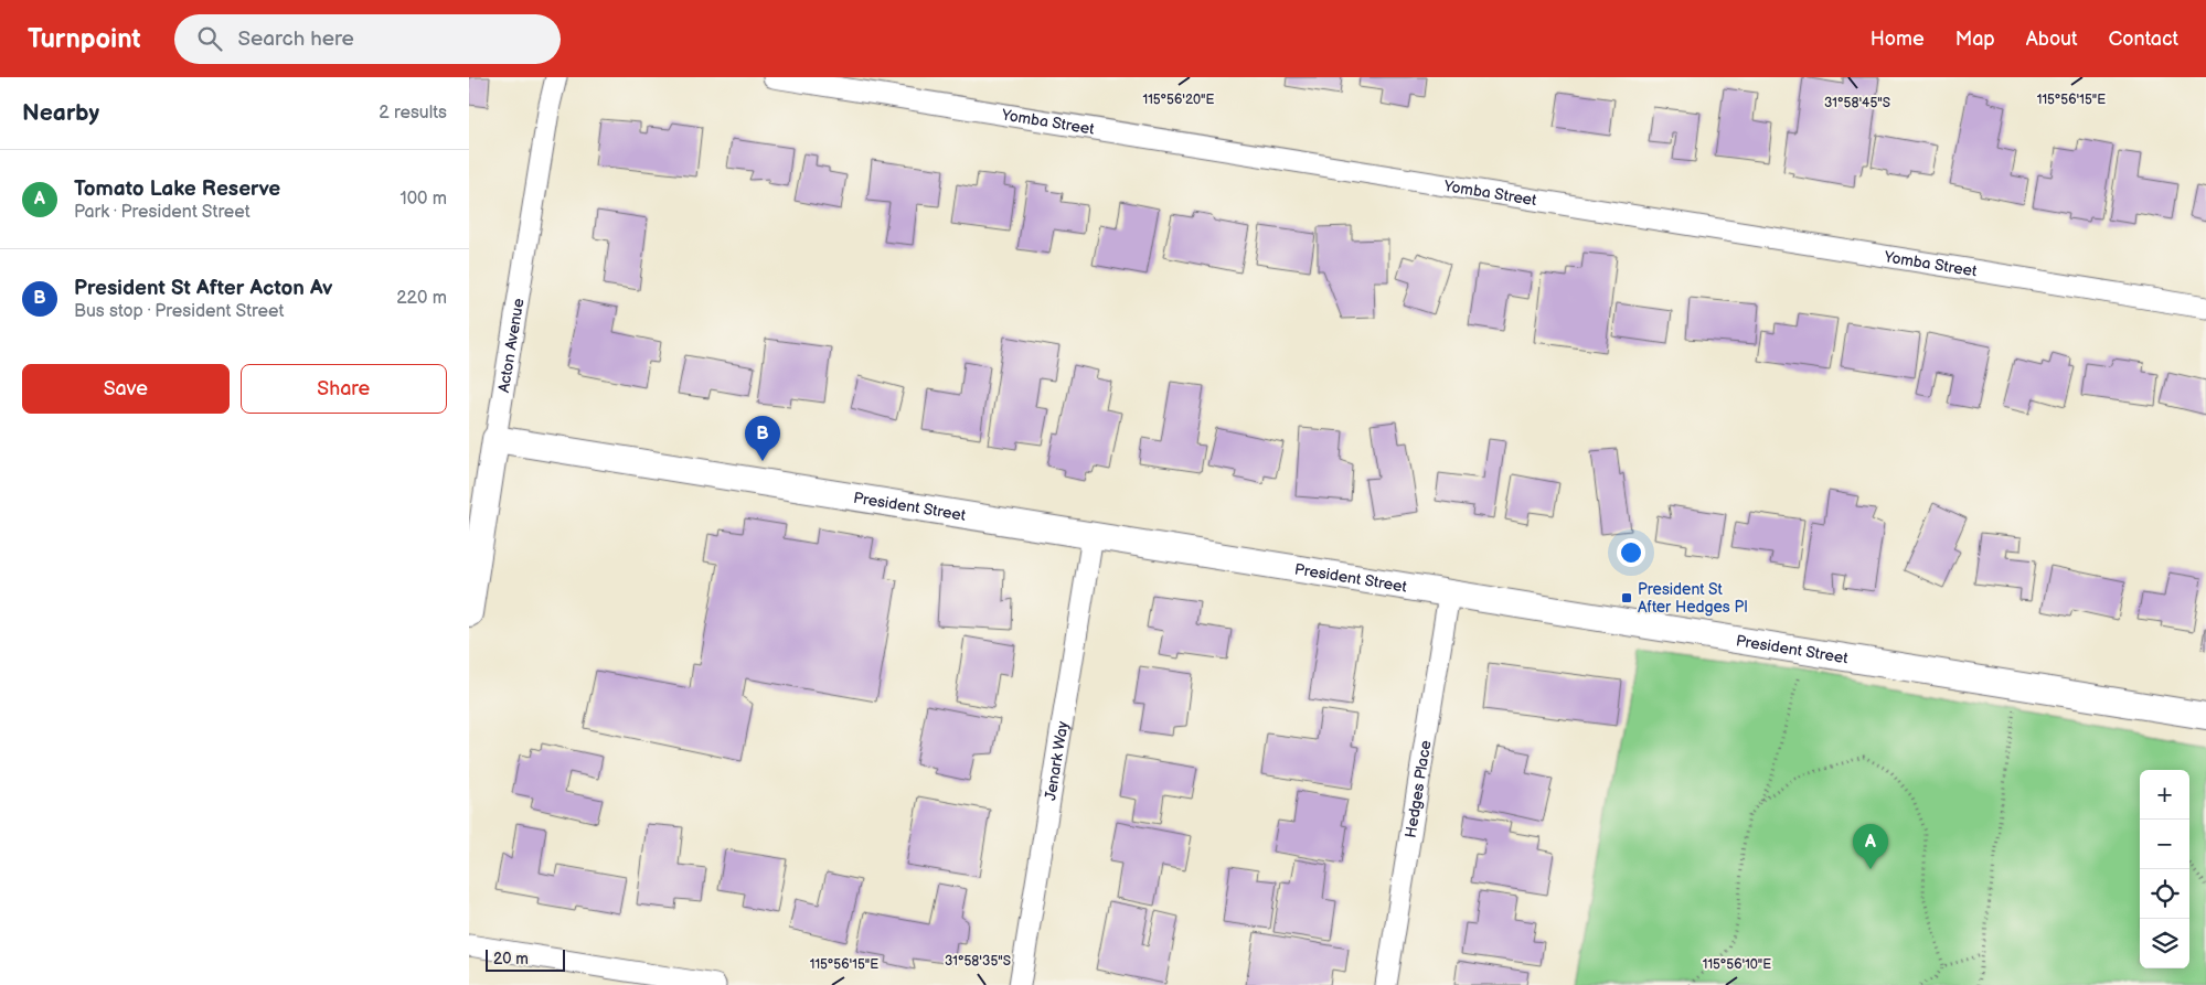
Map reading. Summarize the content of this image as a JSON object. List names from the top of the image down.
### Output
{
  "streets": {
    "street": [
      "Yomba Street",
      "Acton Avenue",
      "President Street",
      "Jenark Way",
      "Hedges Place"
    ]
  },
  "crossings": [
    ["Acton Avenue", "President Street"],
    ["President Street", "Jenark Way"],
    ["President Street", "Hedges Place"]
  ],
  "places": {
    "transit": ["President St After Hedges Pl"]
  },
  "scale_bar": "20 m",
  "page": {
    "header": "Turnpoint",
    "search": "Search here",
    "nav": [
      "Home",
      "Map",
      "About",
      "Contact"
    ],
    "heading": ["Nearby", "2 results"],
    "list": [
      {
        "mark": "A",
        "name": "Tomato Lake Reserve",
        "note": "Park · President Street",
        "value": "100 m"
      },
      {
        "mark": "B",
        "name": "President St After Acton Av",
        "note": "Bus stop · President Street",
        "value": "220 m"
      }
    ],
    "buttons": ["Save", "Share"],
    "pins": ["B", "A"],
    "map_buttons": ["+", "−"],
    "scale": "20 m"
  },
  "coordinates": [
    "115°56'20\"E",
    "115°56'15\"E",
    "31°58'45\"S",
    "31°58'35\"S",
    "115°56'10\"E"
  ]
}
